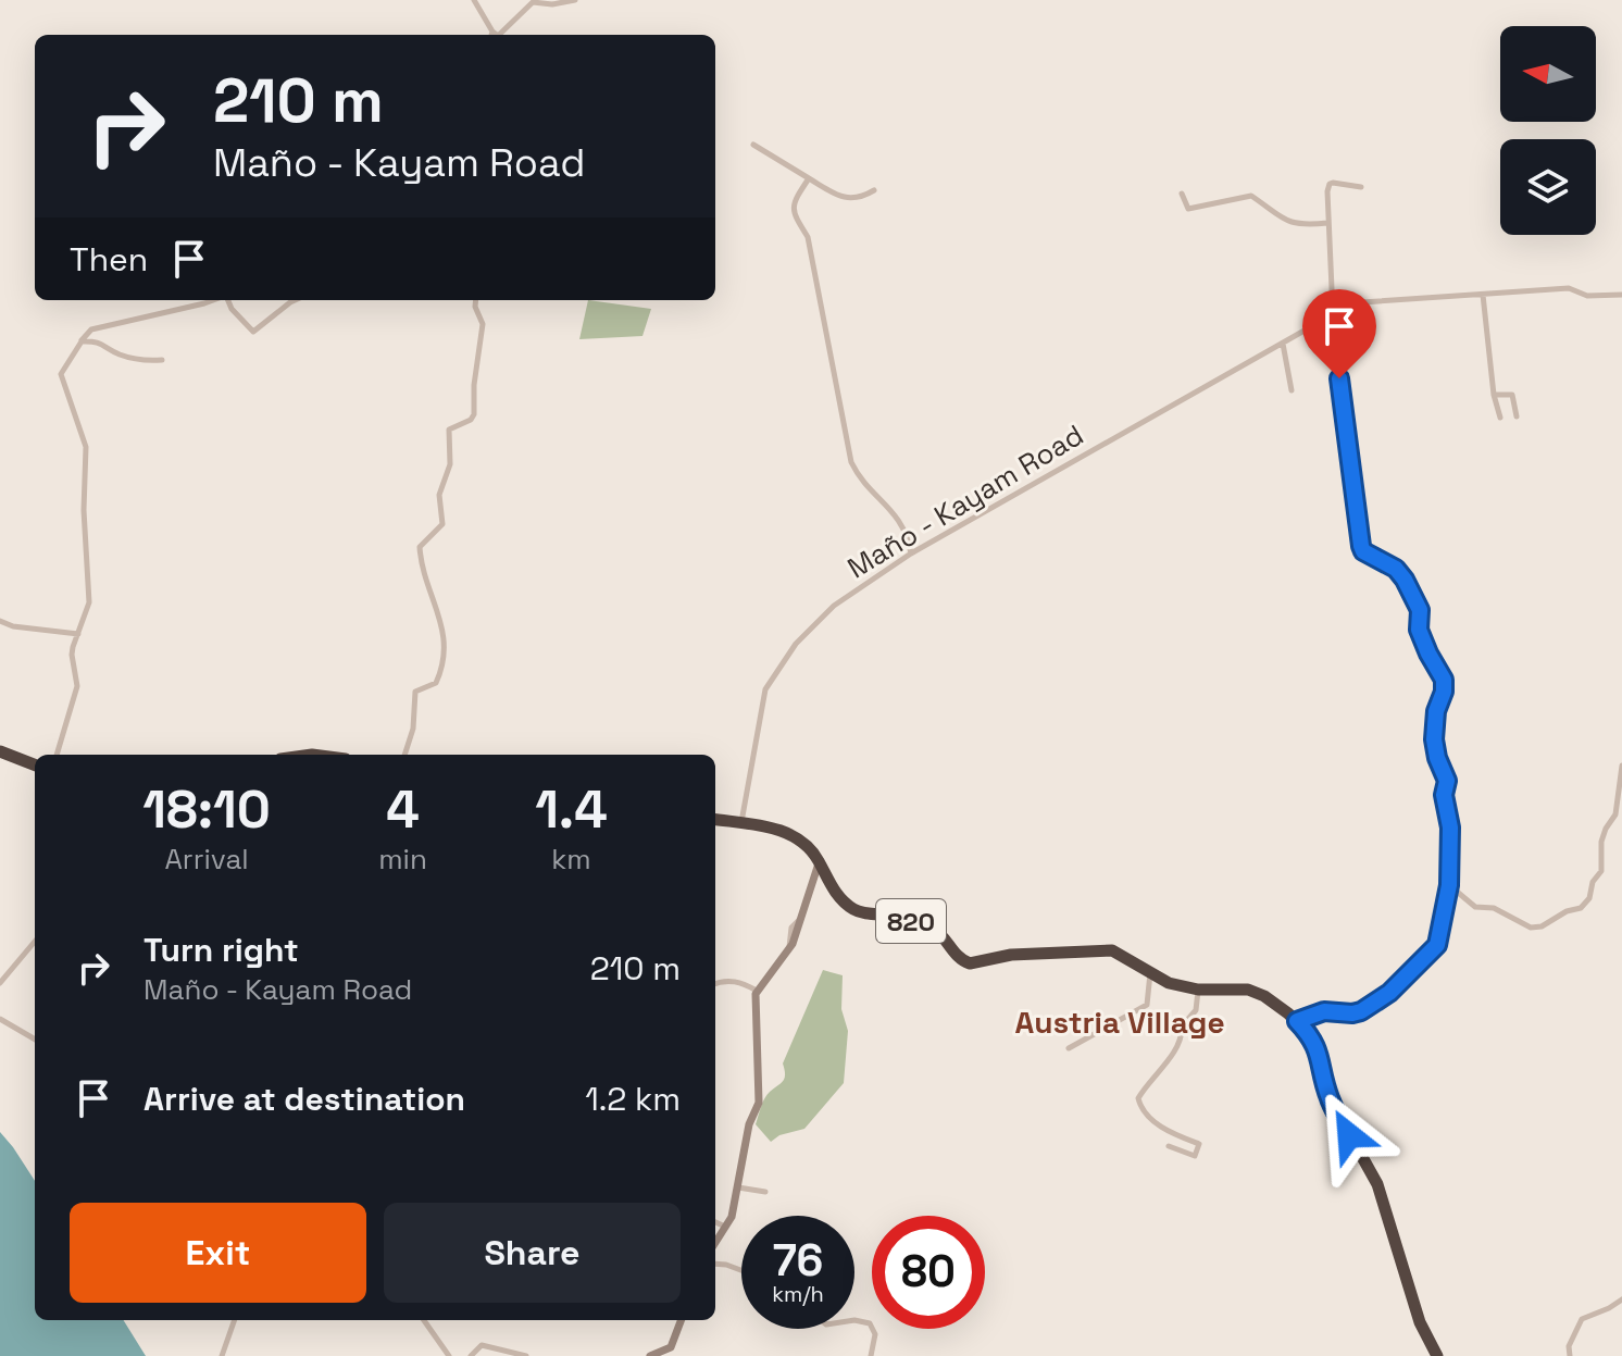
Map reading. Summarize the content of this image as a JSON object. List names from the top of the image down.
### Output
{
  "streets": {
    "highway": ["820"],
    "street": ["Maño - Kayam Road"]
  },
  "crossings": [
    ["Maño - Kayam Road", "820"]
  ],
  "districts": ["Austria Village"],
  "north": "left",
  "page": {
    "turn": ["210 m", "Maño - Kayam Road"],
    "then": "Then",
    "eta": [
      "18:10",
      "Arrival",
      "4",
      "min",
      "1.4",
      "km"
    ],
    "list": [
      {
        "name": "Turn right",
        "note": "Maño - Kayam Road",
        "value": "210 m"
      },
      {
        "name": "Arrive at destination",
        "value": "1.2 km"
      }
    ],
    "buttons": ["Exit", "Share"],
    "speed": "76 km/h",
    "limit": "80"
  }
}
